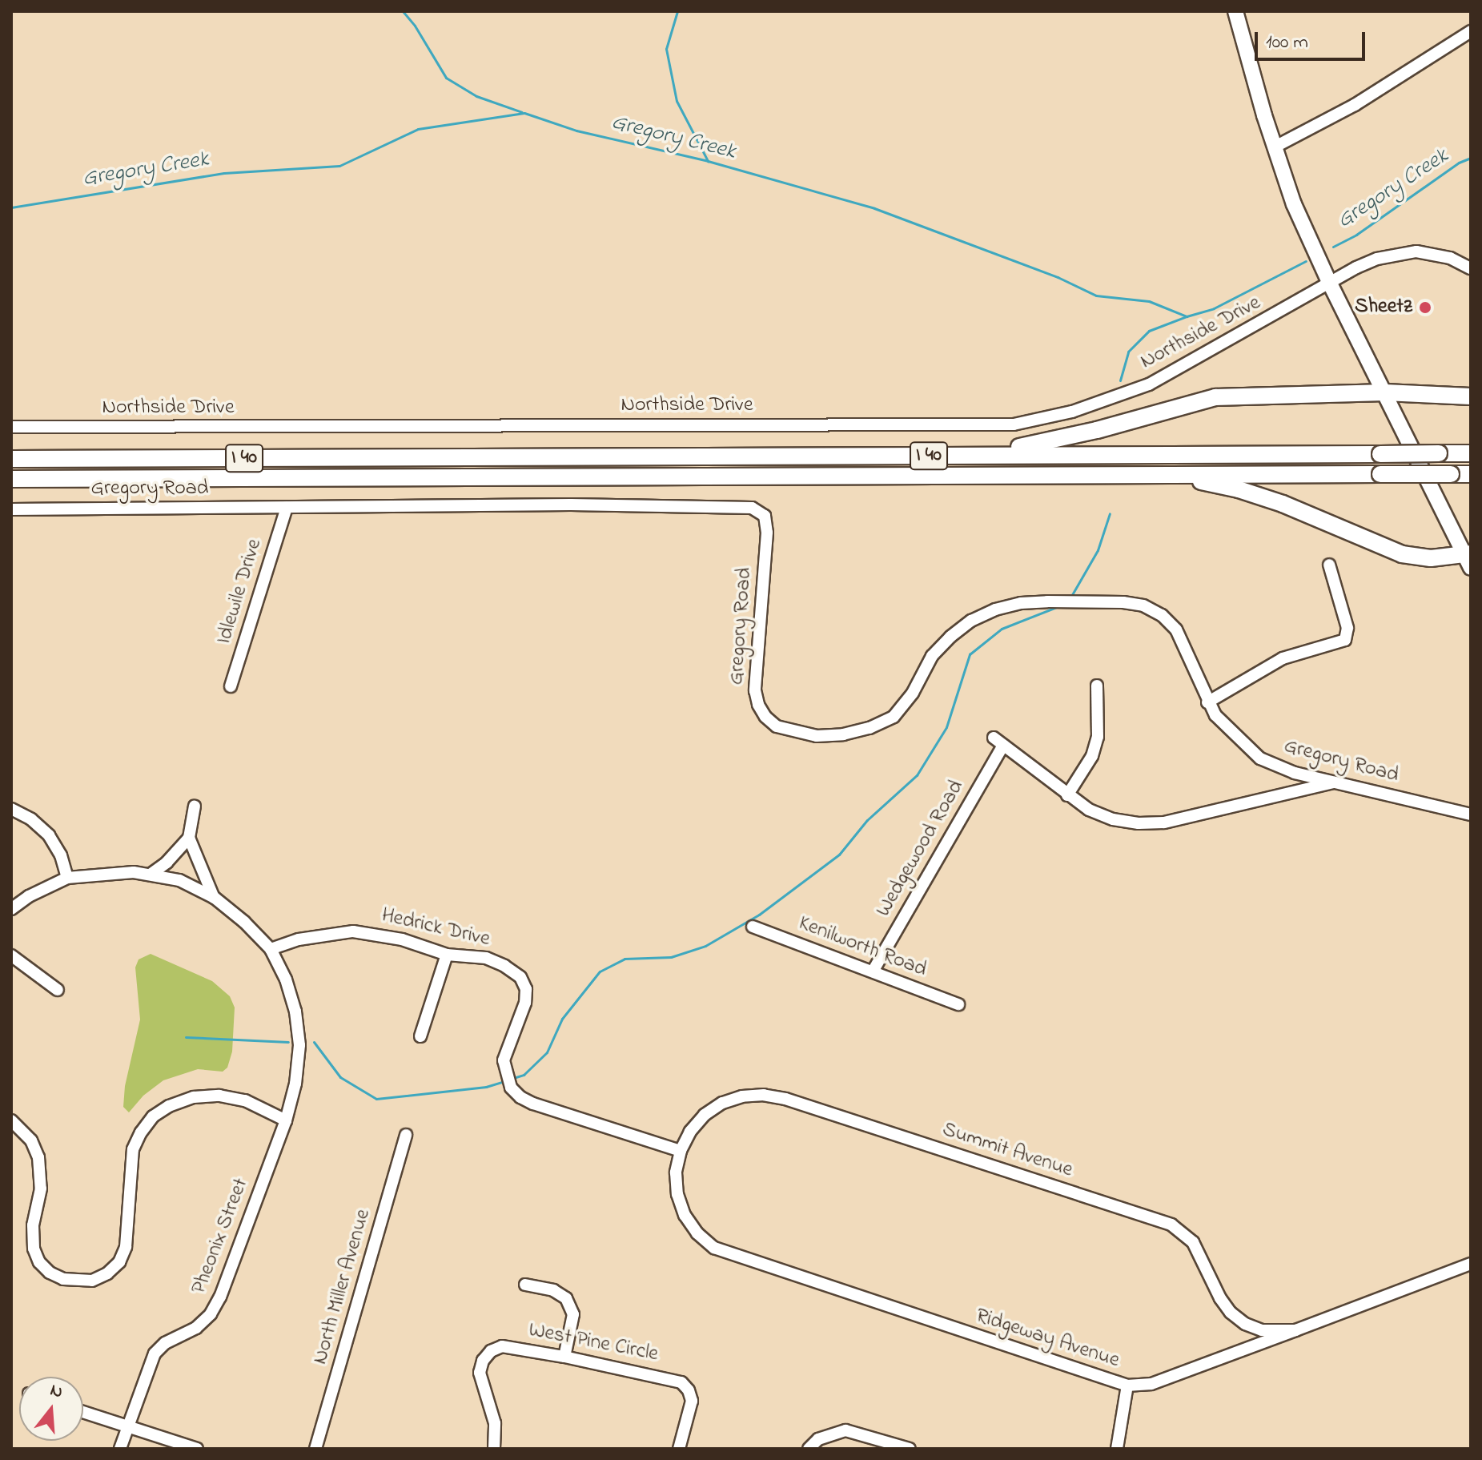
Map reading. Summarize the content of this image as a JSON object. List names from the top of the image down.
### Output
{
  "streets": {
    "highway": ["I 40"],
    "street": [
      "Northside Drive",
      "Gregory Road",
      "Idlewile Drive",
      "Wedgewood Road",
      "Hedrick Drive",
      "Kenilworth Road",
      "Summit Avenue",
      "Pheonix Street",
      "North Miller Avenue",
      "Ridgeway Avenue",
      "West Pine Circle"
    ]
  },
  "crossings": [
    ["Gregory Road", "Idlewile Drive"],
    ["Wedgewood Road", "Kenilworth Road"],
    ["Hedrick Drive", "Summit Avenue"],
    ["Hedrick Drive", "Pheonix Street"],
    ["Hedrick Drive", "Ridgeway Avenue"],
    ["Summit Avenue", "Ridgeway Avenue"]
  ],
  "water": ["Gregory Creek"],
  "places": ["Sheetz"],
  "scale_bar": "100 m",
  "north": "top"
}
